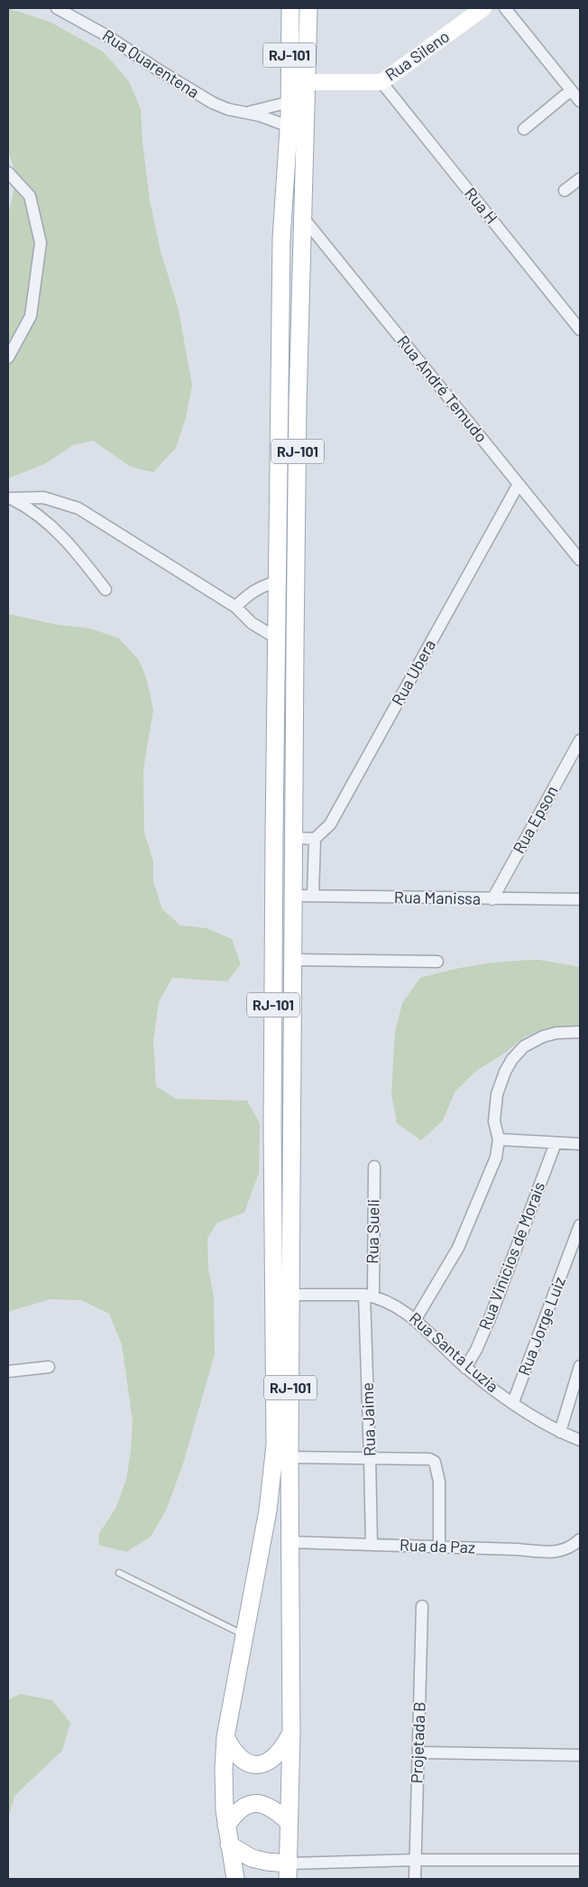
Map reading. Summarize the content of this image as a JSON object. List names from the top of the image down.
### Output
{
  "streets": {
    "main road": ["RJ-101", "Rua Sileno"],
    "street": [
      "Rua Quarentena",
      "Rua H",
      "Rua André Temudo",
      "Rua Ubera",
      "Rua Epson",
      "Rua Manissa",
      "Rua Sueli",
      "Rua Vinicios de Morais",
      "Rua Jorge Luiz",
      "Rua Santa Luzia",
      "Rua Jaime",
      "Rua da Paz",
      "Projetada B"
    ]
  },
  "crossings": [
    ["RJ-101", "Rua Sileno"],
    ["RJ-101", "Rua Quarentena"],
    ["RJ-101", "Rua André Temudo"],
    ["RJ-101", "Rua Manissa"],
    ["RJ-101", "Rua Santa Luzia"],
    ["RJ-101", "Rua da Paz"],
    ["Rua Sileno", "Rua H"],
    ["Rua André Temudo", "Rua Ubera"],
    ["Rua Epson", "Rua Manissa"],
    ["Rua Sueli", "Rua Santa Luzia"],
    ["Rua Sueli", "Rua Jaime"],
    ["Rua Vinicios de Morais", "Rua Santa Luzia"],
    ["Rua Jorge Luiz", "Rua Santa Luzia"],
    ["Rua Santa Luzia", "Rua Jaime"],
    ["Rua Jaime", "Rua da Paz"]
  ]
}
